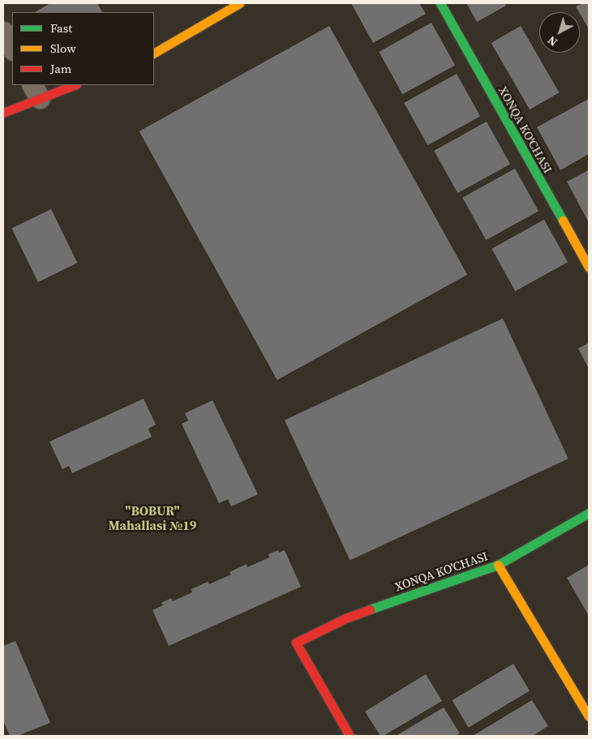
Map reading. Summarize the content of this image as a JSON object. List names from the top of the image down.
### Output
{
  "streets": {
    "street": ["XONQA KO'CHASI"]
  },
  "districts": ["\"BOBUR\" Mahallasi №19"],
  "legend": ["Fast", "Slow", "Jam"],
  "north": "bottom left"
}
